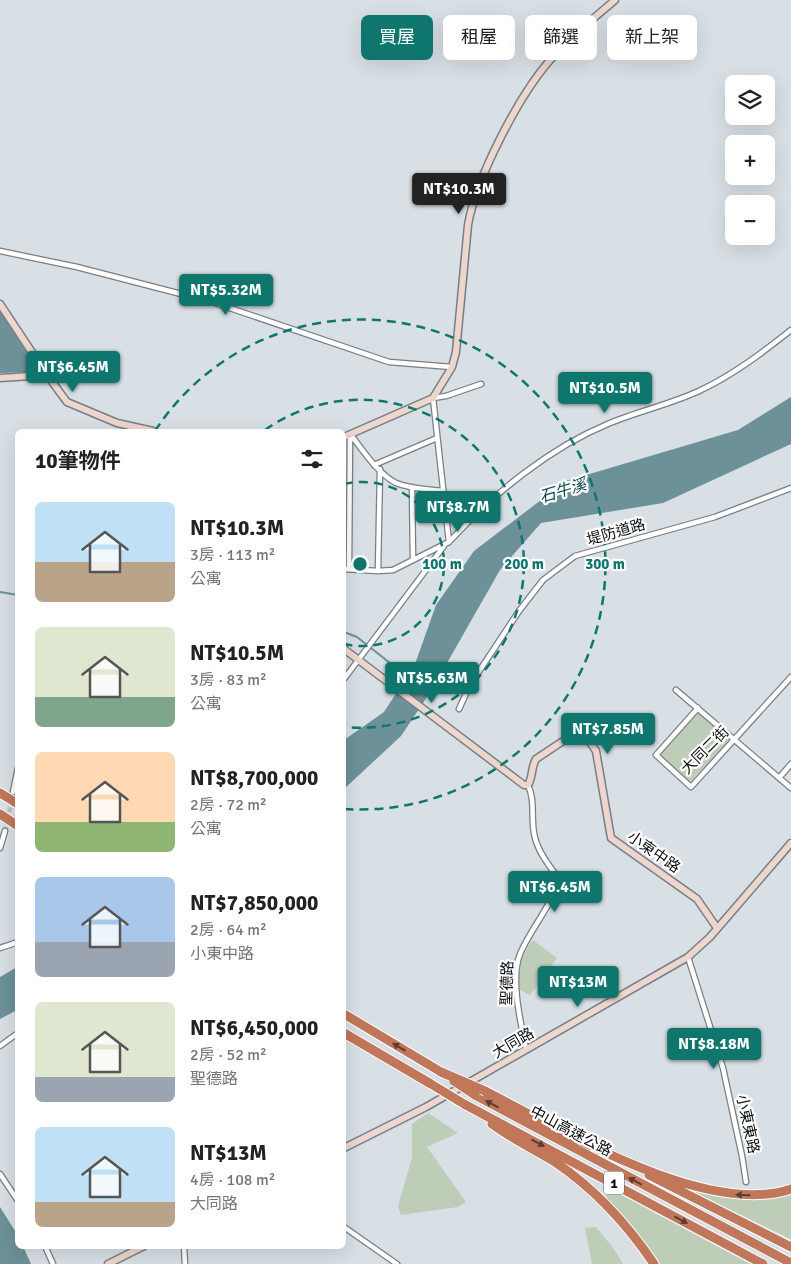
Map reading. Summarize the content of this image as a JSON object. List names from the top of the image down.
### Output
{
  "streets": {
    "highway": ["中山高速公路", "1"],
    "street": [
      "堤防道路",
      "大同二街",
      "小東中路",
      "聖德路",
      "大同路",
      "小東東路"
    ]
  },
  "crossings": [
    ["小東中路", "聖德路"],
    ["小東中路", "大同路"],
    ["聖德路", "大同路"],
    ["大同路", "小東東路"]
  ],
  "water": ["石牛溪"],
  "page": {
    "chip": [
      "買屋",
      "租屋",
      "篩選",
      "新上架"
    ],
    "map_buttons": ["+", "−"],
    "price": [
      "NT$10.3M",
      "NT$5.32M",
      "NT$6.45M",
      "NT$10.5M",
      "NT$8.7M",
      "NT$5.63M",
      "NT$7.85M",
      "NT$6.45M",
      "NT$13M",
      "NT$8.18M"
    ],
    "heading": "10筆物件",
    "list": [
      {
        "name": "NT$10.3M",
        "note": "3房 · 113 m² · 公寓"
      },
      {
        "name": "NT$10.5M",
        "note": "3房 · 83 m² · 公寓"
      },
      {
        "name": "NT$8,700,000",
        "note": "2房 · 72 m² · 公寓"
      },
      {
        "name": "NT$7,850,000",
        "note": "2房 · 64 m² · 小東中路"
      },
      {
        "name": "NT$6,450,000",
        "note": "2房 · 52 m² · 聖德路"
      },
      {
        "name": "NT$13M",
        "note": "4房 · 108 m² · 大同路"
      }
    ]
  },
  "rings": ["100 m", "200 m", "300 m"]
}
